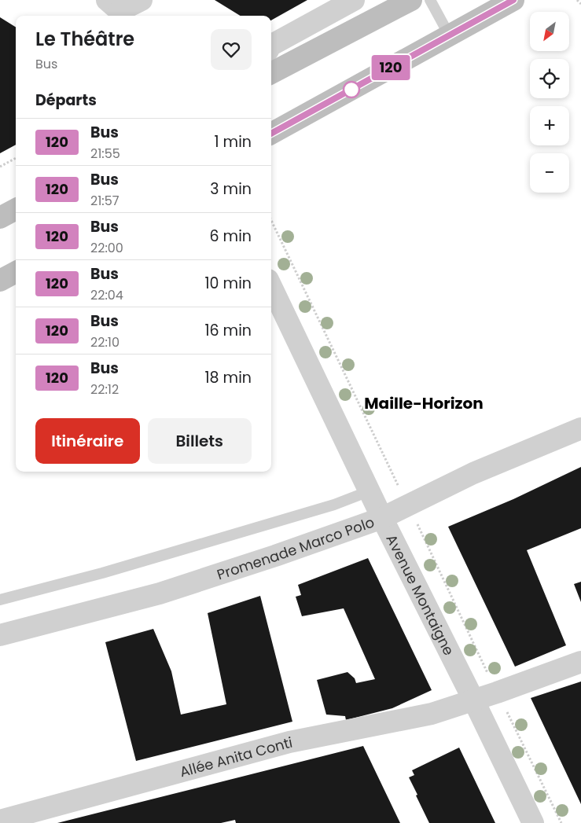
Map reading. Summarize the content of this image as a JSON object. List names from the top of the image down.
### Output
{
  "streets": {
    "street": ["Promenade Marco Polo", "Avenue Montaigne", "Allée Anita Conti"]
  },
  "crossings": [
    ["Promenade Marco Polo", "Avenue Montaigne"],
    ["Avenue Montaigne", "Allée Anita Conti"]
  ],
  "districts": ["Maille-Horizon"],
  "lines": ["bus line 120"],
  "north": "bottom left",
  "page": {
    "on_map": "120",
    "map_buttons": ["+", "−"],
    "heading": [
      ["Le Théâtre", "Bus"],
      "Départs"
    ],
    "list": [
      {
        "mark": "120",
        "name": "Bus",
        "note": "21:55",
        "value": "1 min"
      },
      {
        "mark": "120",
        "name": "Bus",
        "note": "21:57",
        "value": "3 min"
      },
      {
        "mark": "120",
        "name": "Bus",
        "note": "22:00",
        "value": "6 min"
      },
      {
        "mark": "120",
        "name": "Bus",
        "note": "22:04",
        "value": "10 min"
      },
      {
        "mark": "120",
        "name": "Bus",
        "note": "22:10",
        "value": "16 min"
      },
      {
        "mark": "120",
        "name": "Bus",
        "note": "22:12",
        "value": "18 min"
      }
    ],
    "buttons": ["Itinéraire", "Billets"]
  }
}
